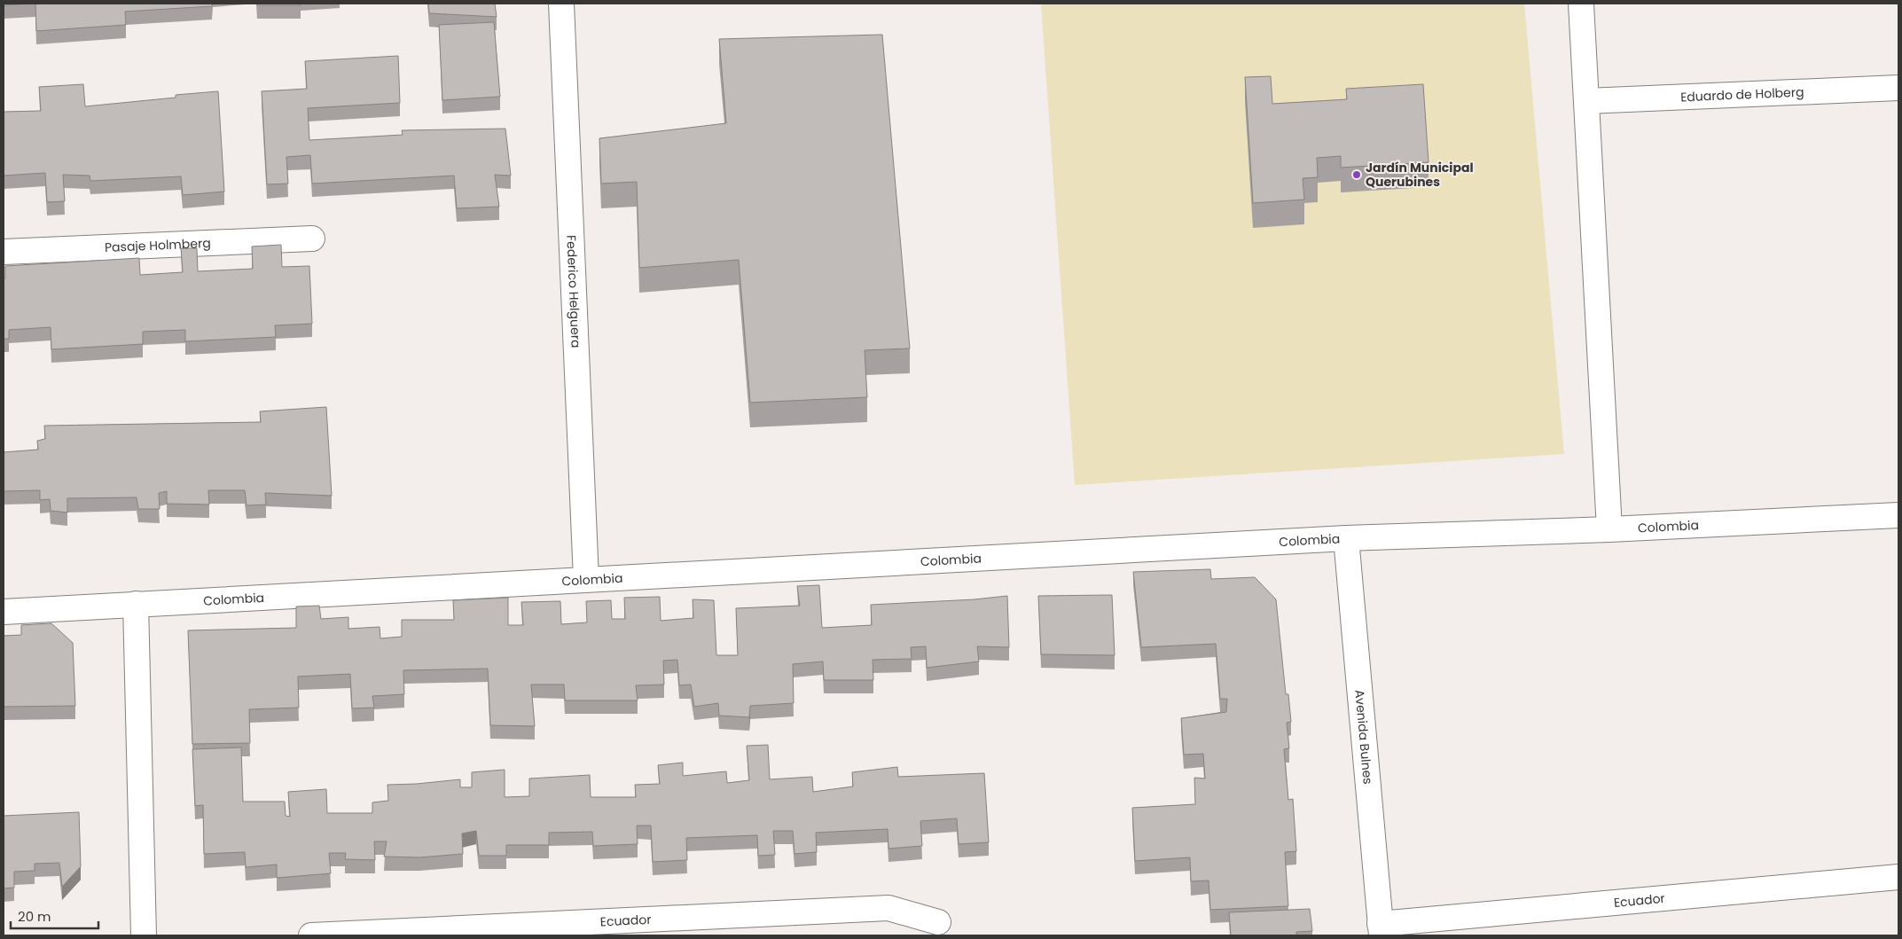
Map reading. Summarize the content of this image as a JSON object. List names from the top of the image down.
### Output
{
  "streets": {
    "street": [
      "Eduardo de Holberg",
      "Pasaje Holmberg",
      "Federico Helguera",
      "Colombia",
      "Avenida Bulnes",
      "Ecuador"
    ]
  },
  "crossings": [
    ["Federico Helguera", "Colombia"],
    ["Colombia", "Avenida Bulnes"],
    ["Avenida Bulnes", "Ecuador"]
  ],
  "places": ["Jardín Municipal Querubines"],
  "scale_bar": "20 m"
}
